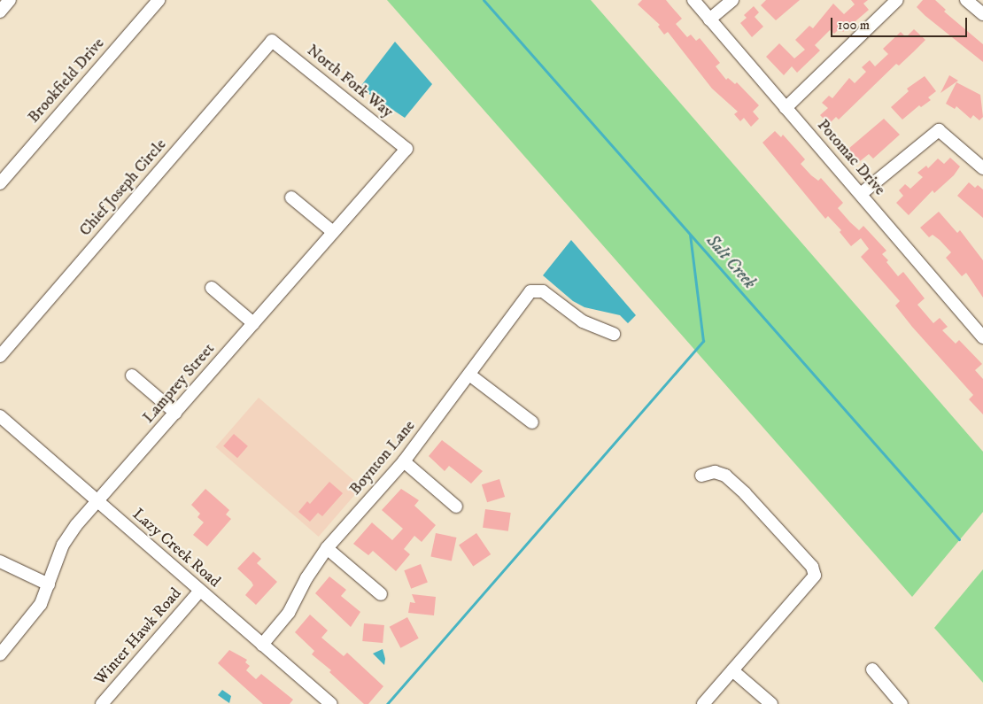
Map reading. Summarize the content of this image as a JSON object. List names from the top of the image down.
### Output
{
  "streets": {
    "street": [
      "Brookfield Drive",
      "North Fork Way",
      "Potomac Drive",
      "Chief Joseph Circle",
      "Lamprey Street",
      "Boynton Lane",
      "Lazy Creek Road",
      "Winter Hawk Road"
    ]
  },
  "crossings": [
    ["North Fork Way", "Chief Joseph Circle"],
    ["North Fork Way", "Lamprey Street"],
    ["Lamprey Street", "Lazy Creek Road"],
    ["Boynton Lane", "Lazy Creek Road"],
    ["Lazy Creek Road", "Winter Hawk Road"]
  ],
  "water": ["Salt Creek"],
  "scale_bar": "100 m"
}
